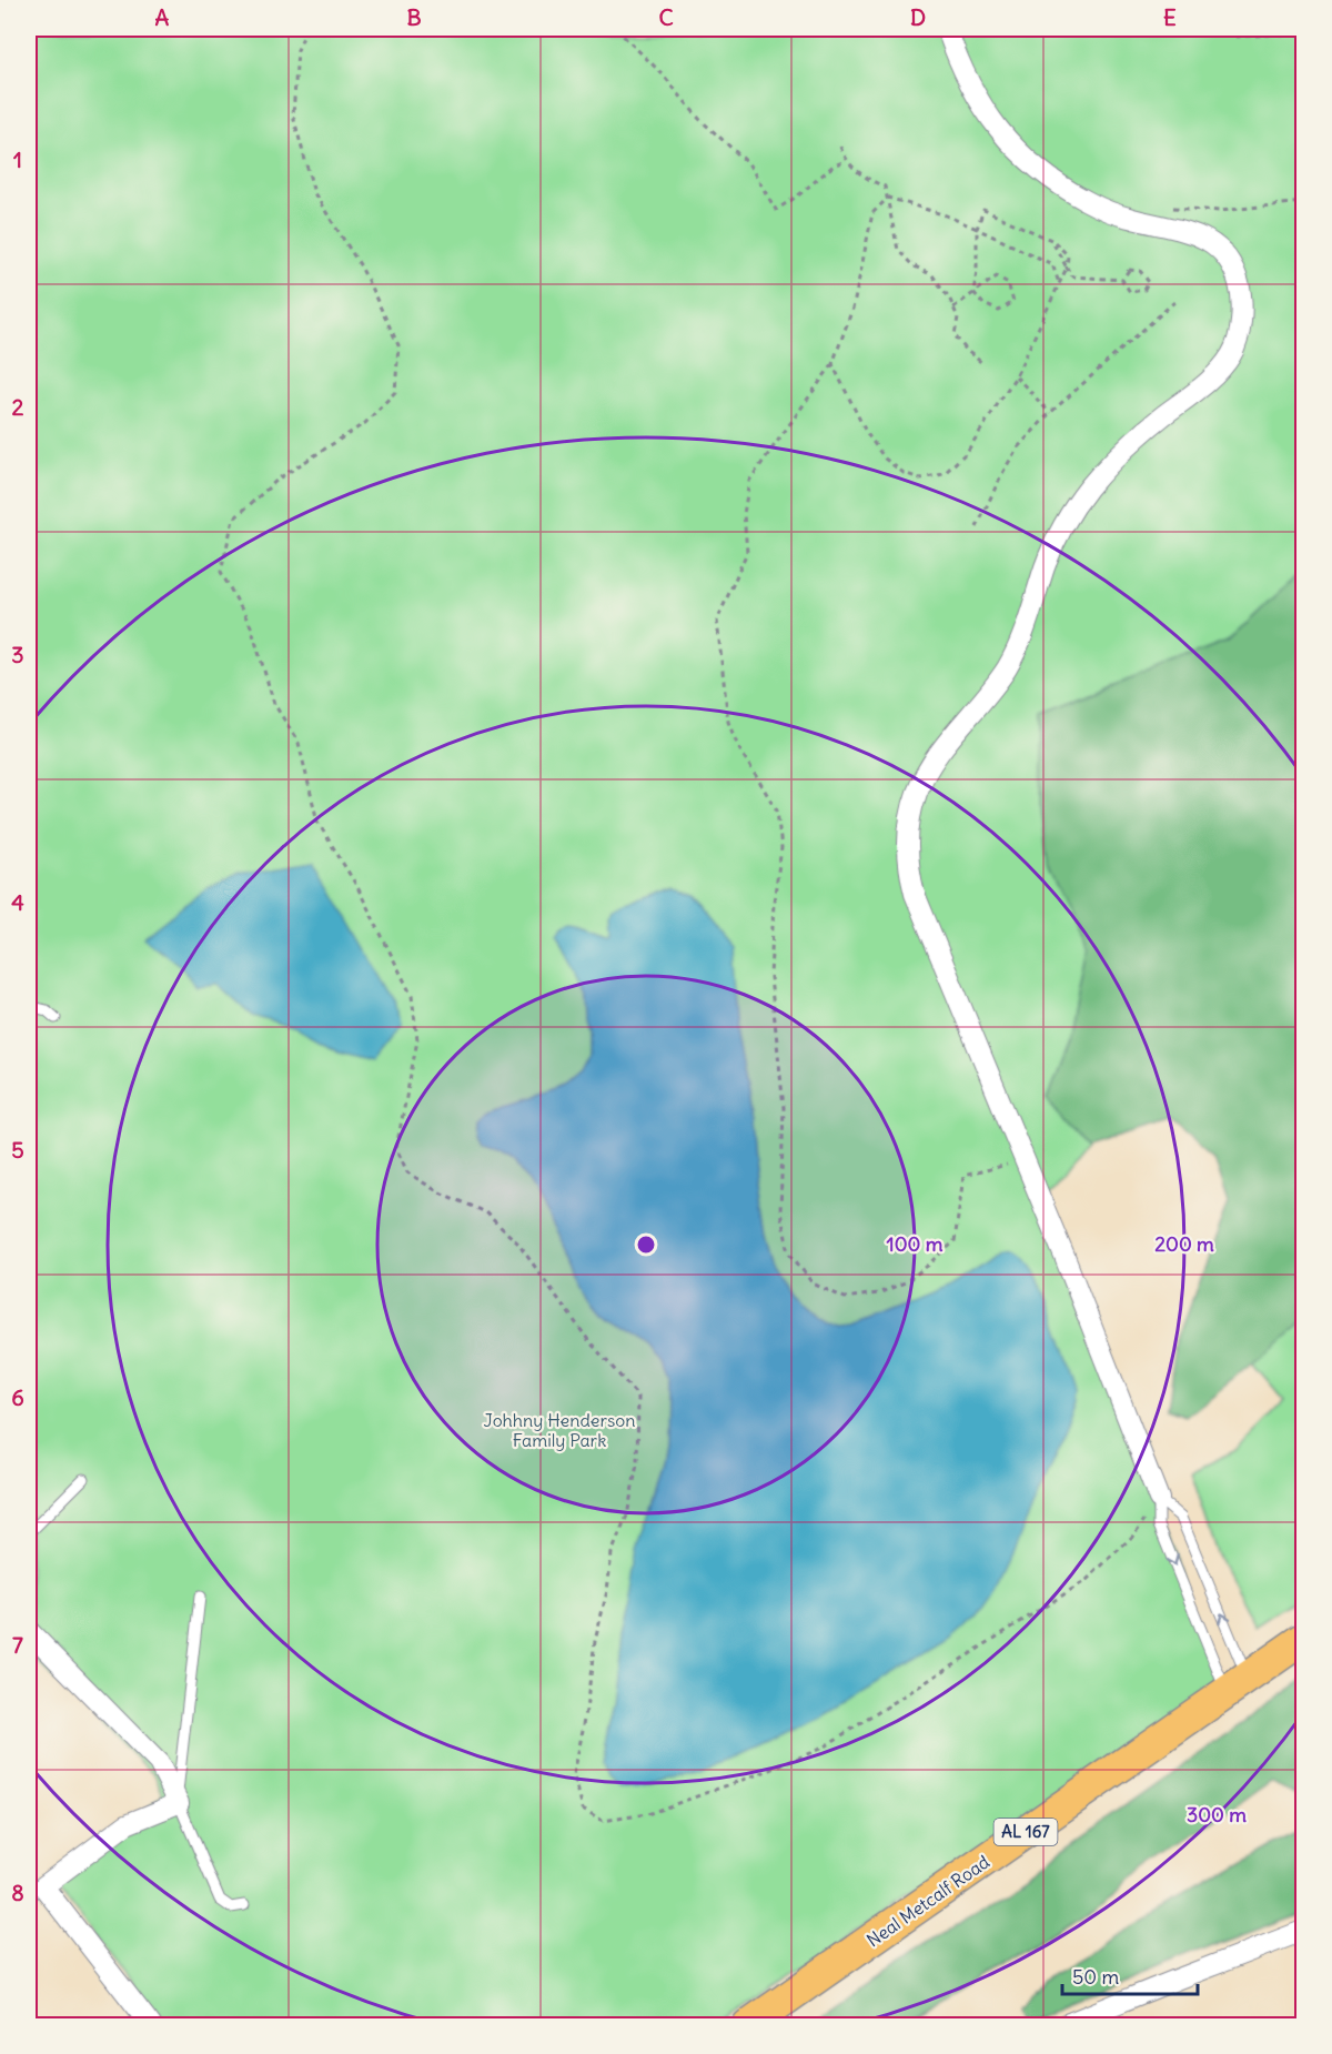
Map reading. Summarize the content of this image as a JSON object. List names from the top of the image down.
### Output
{
  "streets": {
    "main road": ["AL 167", "Neal Metcalf Road"]
  },
  "parks": ["Johhny Henderson Family Park"],
  "scale_bar": "50 m",
  "grid": {
    "columns": [
      "A",
      "B",
      "C",
      "D",
      "E"
    ],
    "rows": [
      "1",
      "2",
      "3",
      "4",
      "5",
      "6",
      "7",
      "8"
    ]
  },
  "rings": ["100 m", "200 m", "300 m"]
}
